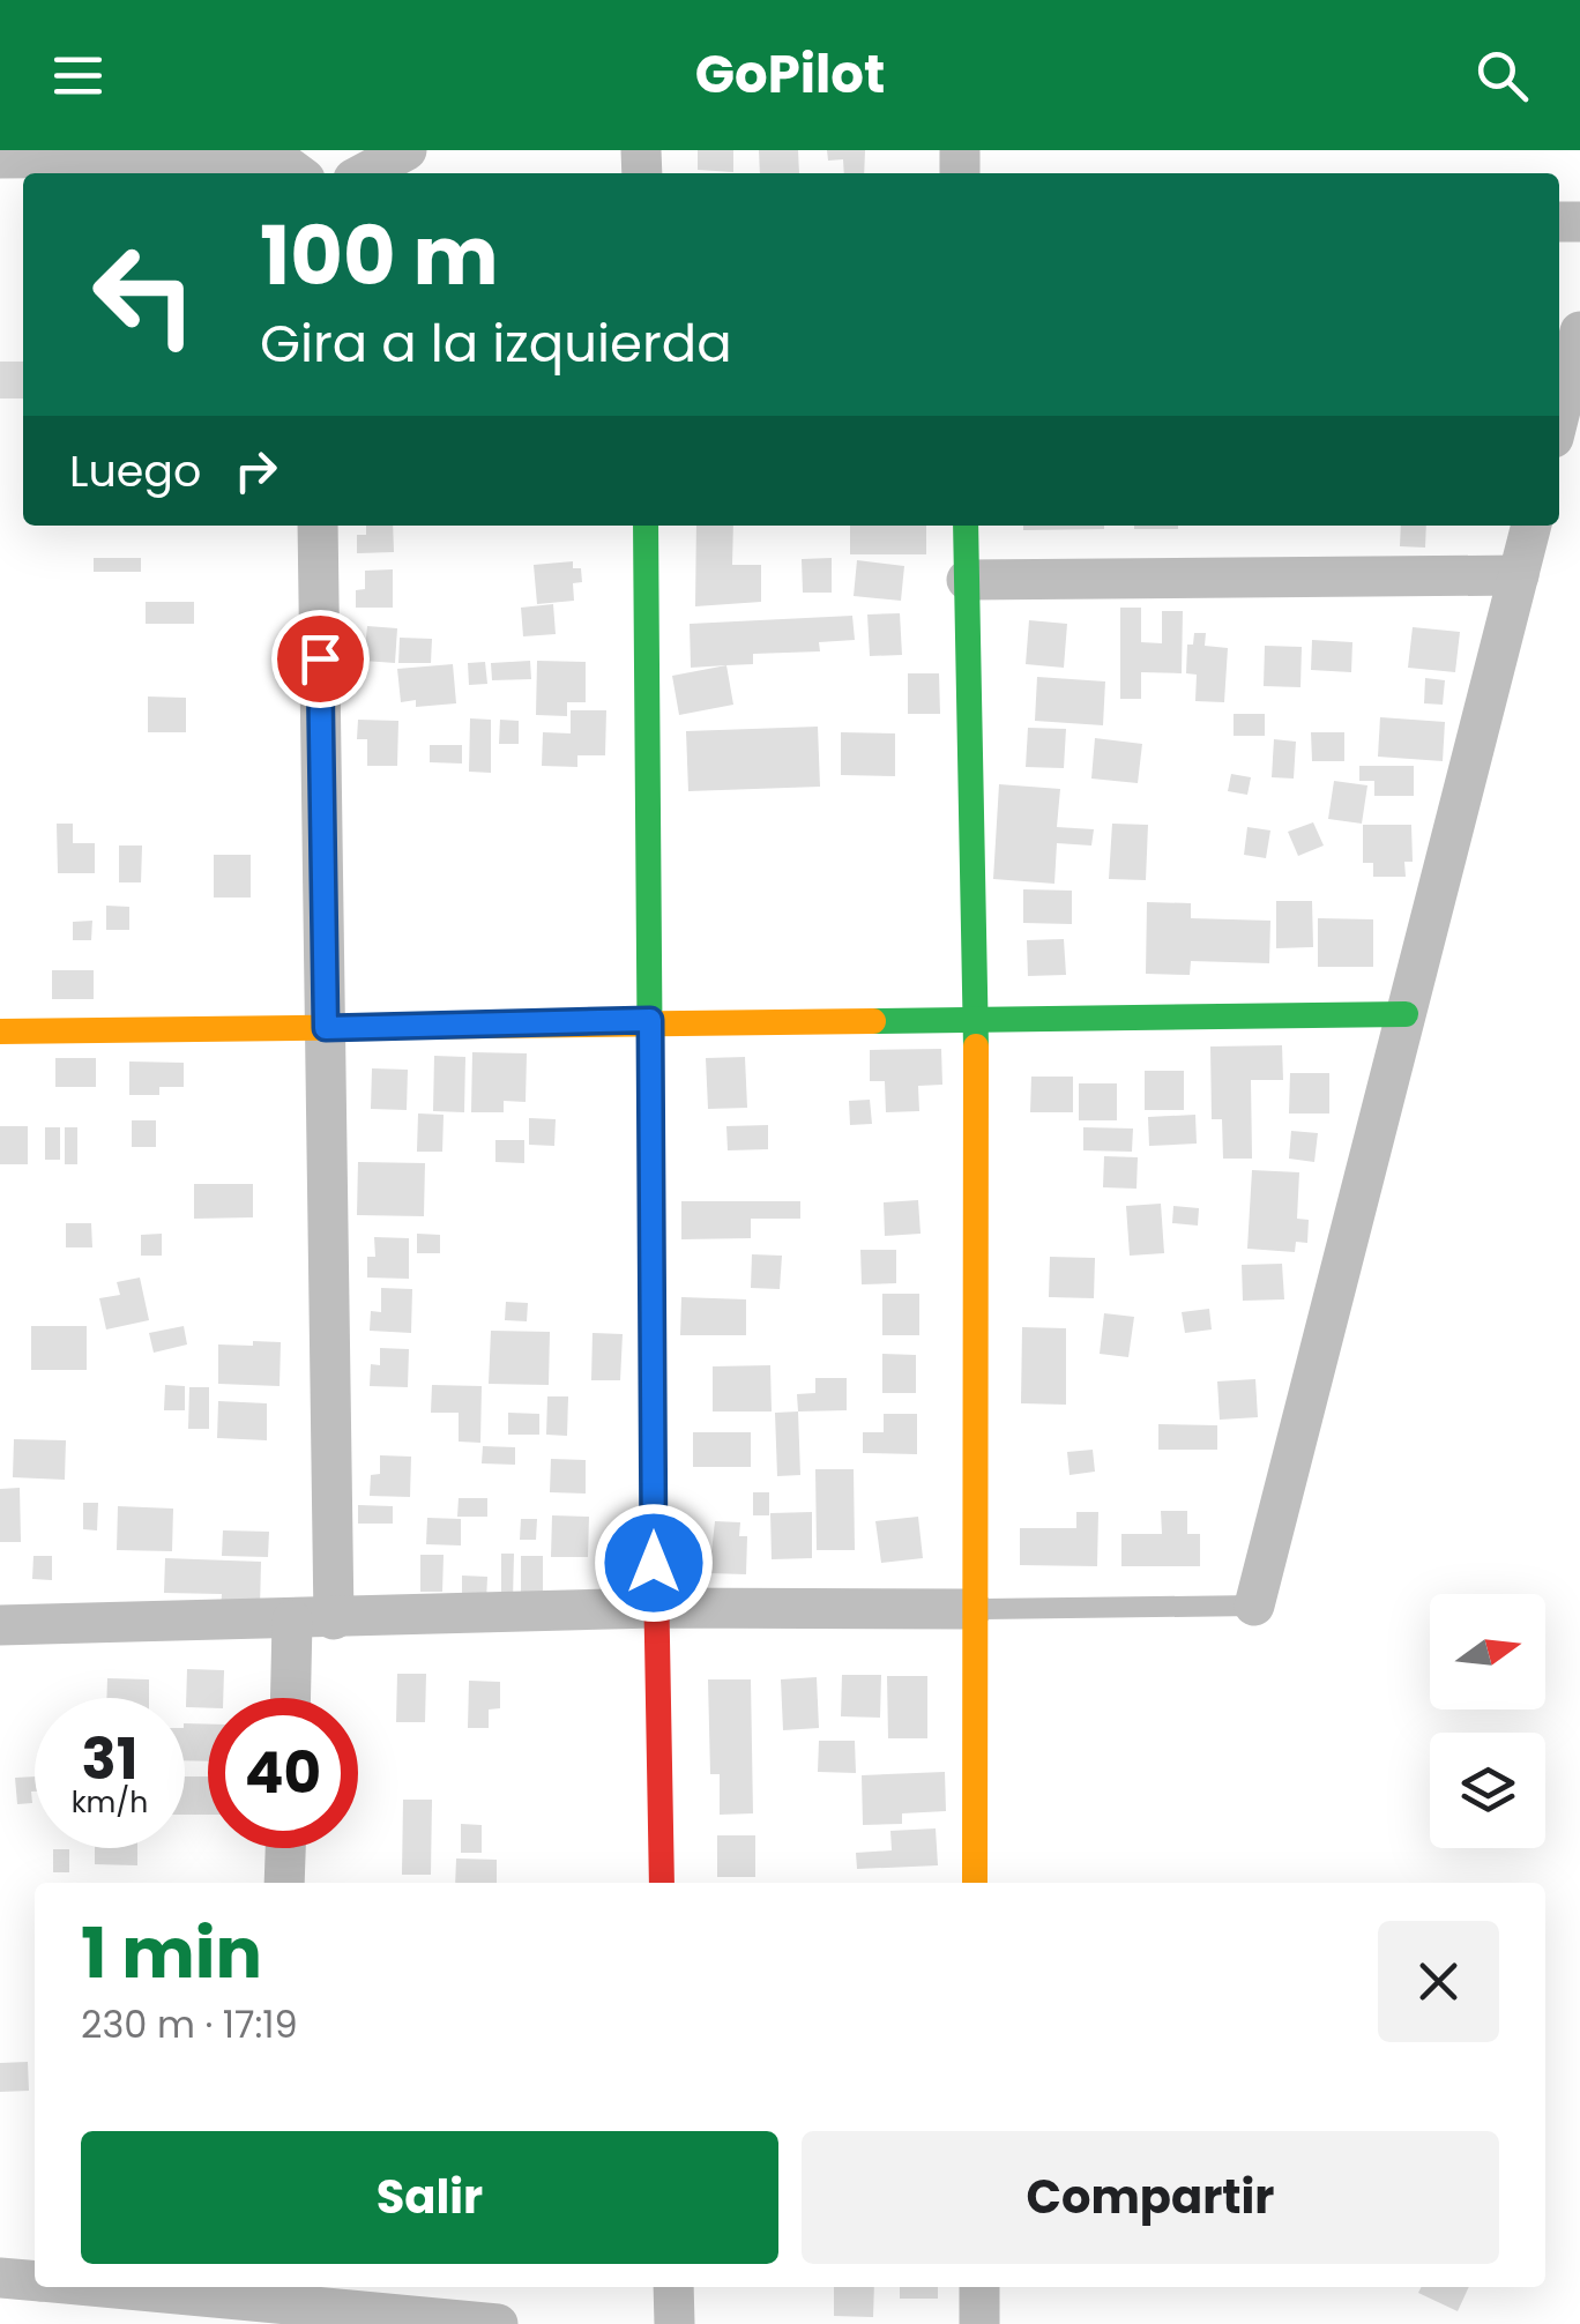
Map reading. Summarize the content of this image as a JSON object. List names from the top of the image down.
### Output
{
  "north": "right",
  "page": {
    "header": "GoPilot",
    "turn": ["100 m", "Gira a la izquierda"],
    "then": "Luego",
    "speed": "31 km/h",
    "limit": "40",
    "heading": ["1 min", "230 m · 17:19"],
    "buttons": ["Salir", "Compartir"]
  }
}
